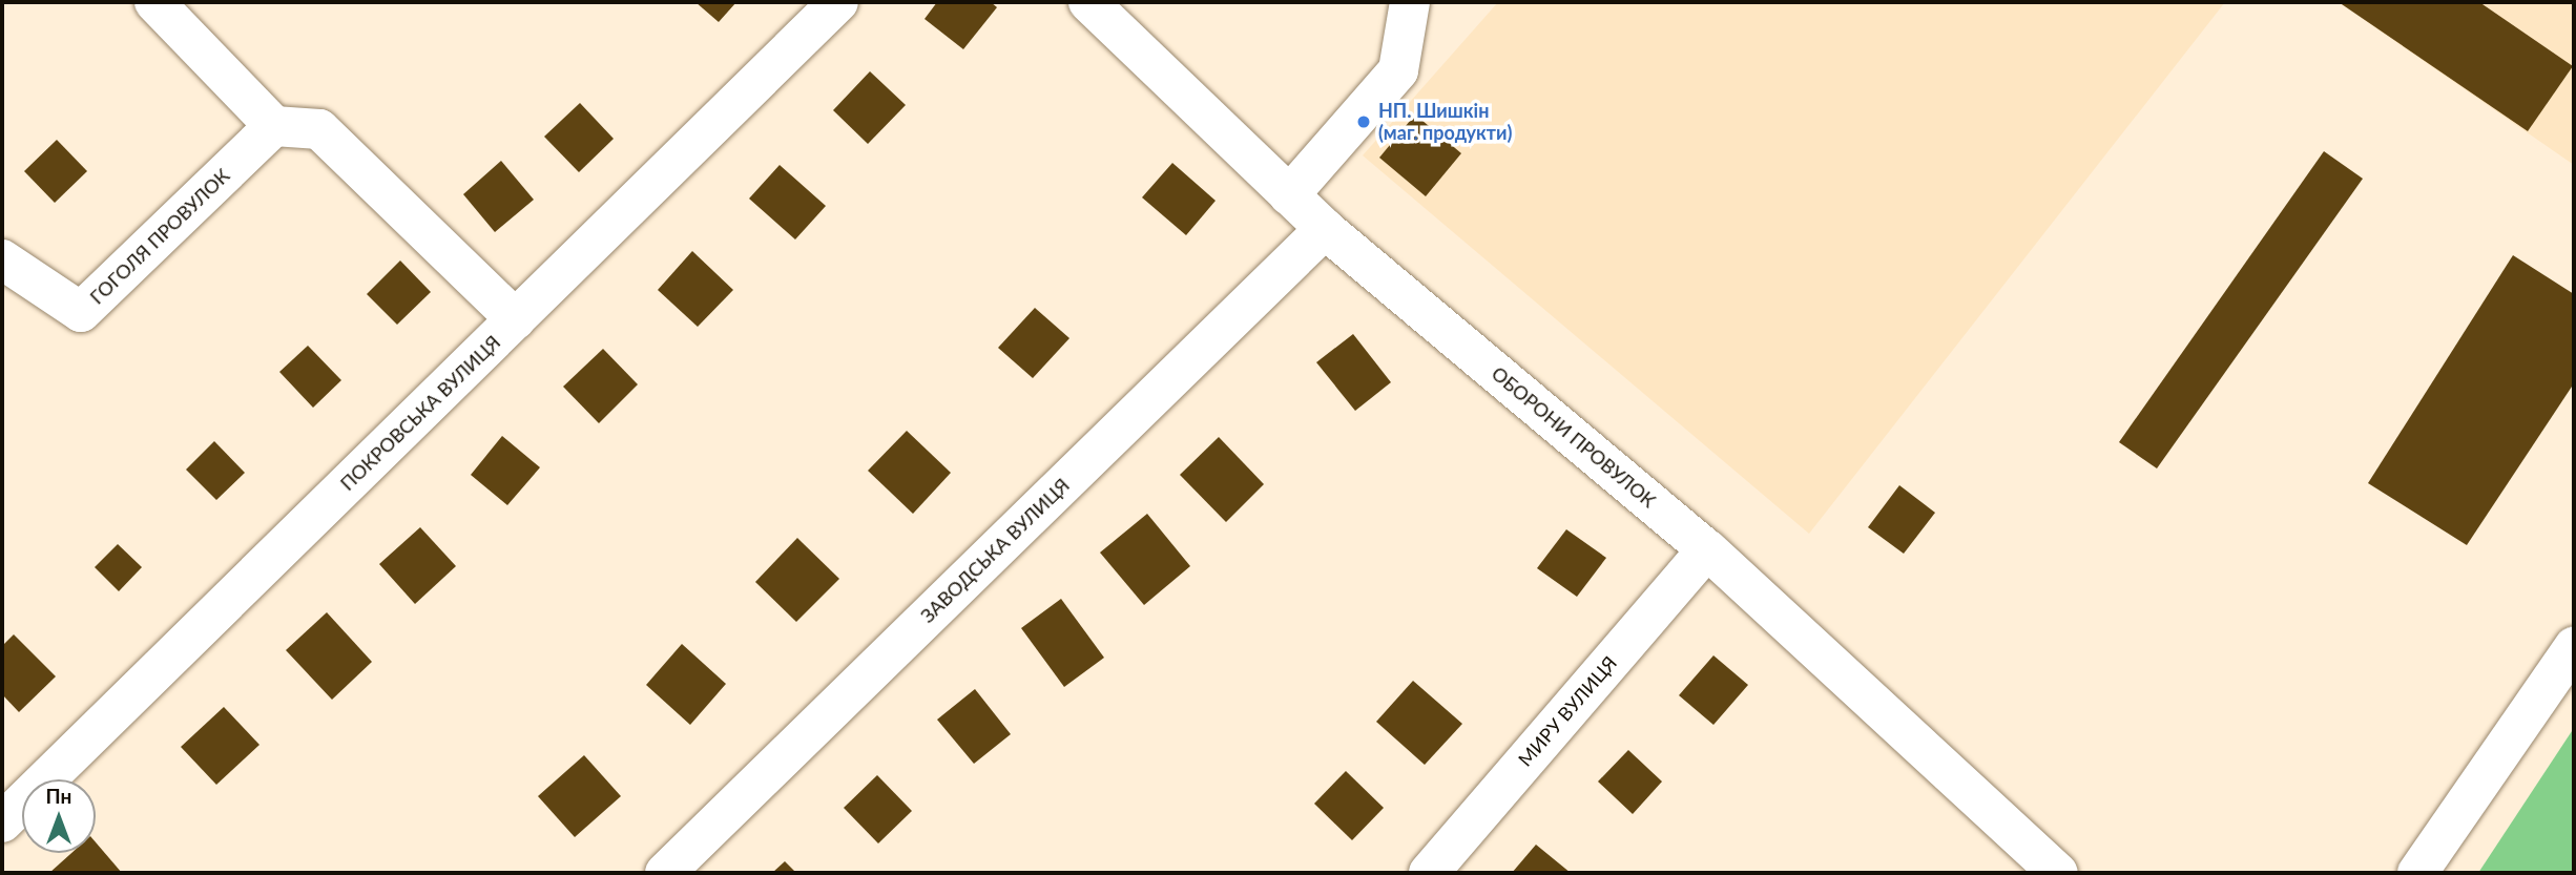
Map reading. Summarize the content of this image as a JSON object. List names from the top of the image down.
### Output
{
  "streets": {
    "street": [
      "ГОГОЛЯ ПРОВУЛОК",
      "ПОКРОВСЬКА ВУЛИЦЯ",
      "ОБОРОНИ ПРОВУЛОК",
      "ЗАВОДСЬКА ВУЛИЦЯ",
      "МИРУ ВУЛИЦЯ"
    ]
  },
  "crossings": [
    ["ОБОРОНИ ПРОВУЛОК", "ЗАВОДСЬКА ВУЛИЦЯ"],
    ["ОБОРОНИ ПРОВУЛОК", "МИРУ ВУЛИЦЯ"]
  ],
  "places": ["НП. Шишкін (маг. продукти)"],
  "north": "top"
}
